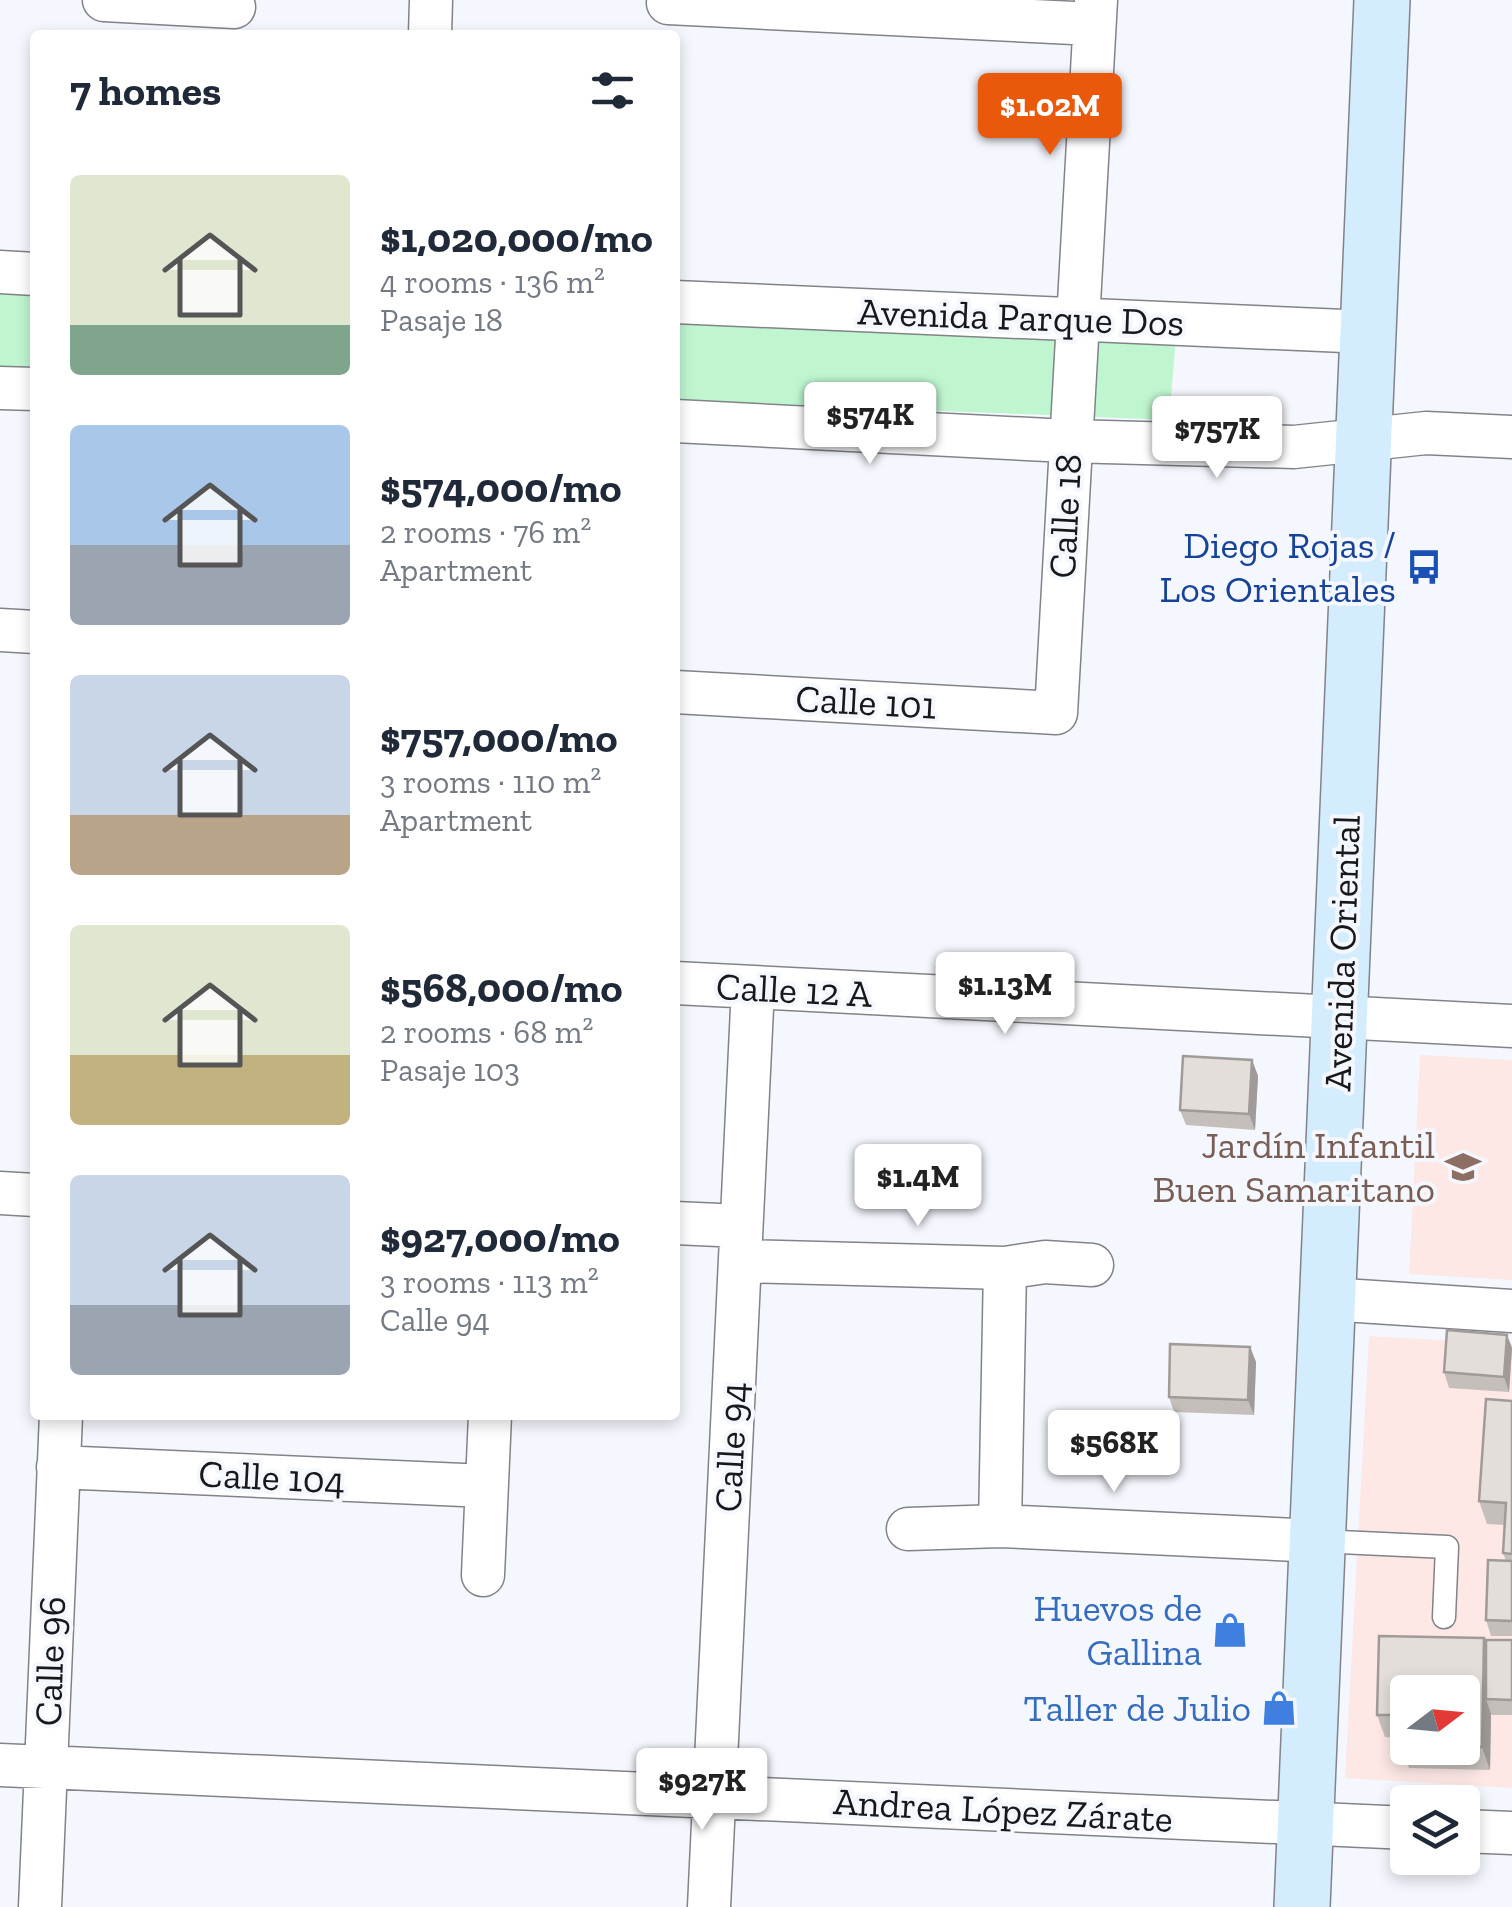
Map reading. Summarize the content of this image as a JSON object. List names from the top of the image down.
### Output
{
  "streets": {
    "main road": ["Avenida Oriental"],
    "street": [
      "Avenida Parque Dos",
      "Calle 18",
      "Calle 101",
      "Calle 12 A",
      "Calle 94",
      "Calle 104",
      "Calle 96",
      "Andrea López Zárate"
    ]
  },
  "crossings": [
    ["Avenida Parque Dos", "Calle 18"],
    ["Avenida Parque Dos", "Avenida Oriental"],
    ["Calle 18", "Calle 101"],
    ["Avenida Oriental", "Calle 12 A"],
    ["Avenida Oriental", "Andrea López Zárate"],
    ["Calle 12 A", "Calle 94"],
    ["Calle 94", "Andrea López Zárate"],
    ["Calle 104", "Calle 96"],
    ["Calle 96", "Andrea López Zárate"]
  ],
  "places": {
    "bus stop": ["Diego Rojas / Los Orientales"],
    "school or university": ["Jardín Infantil Buen Samaritano"],
    "shop": ["Huevos de Gallina", "Taller de Julio"]
  },
  "north": "right",
  "page": {
    "heading": "7 homes",
    "price": [
      "$1.02M",
      "$574K",
      "$757K",
      "$1.13M",
      "$1.4M",
      "$568K",
      "$927K"
    ],
    "list": [
      {
        "name": "$1,020,000/mo",
        "note": "4 rooms · 136 m² · Pasaje 18"
      },
      {
        "name": "$574,000/mo",
        "note": "2 rooms · 76 m² · Apartment"
      },
      {
        "name": "$757,000/mo",
        "note": "3 rooms · 110 m² · Apartment"
      },
      {
        "name": "$568,000/mo",
        "note": "2 rooms · 68 m² · Pasaje 103"
      },
      {
        "name": "$927,000/mo",
        "note": "3 rooms · 113 m² · Calle 94"
      }
    ]
  }
}
